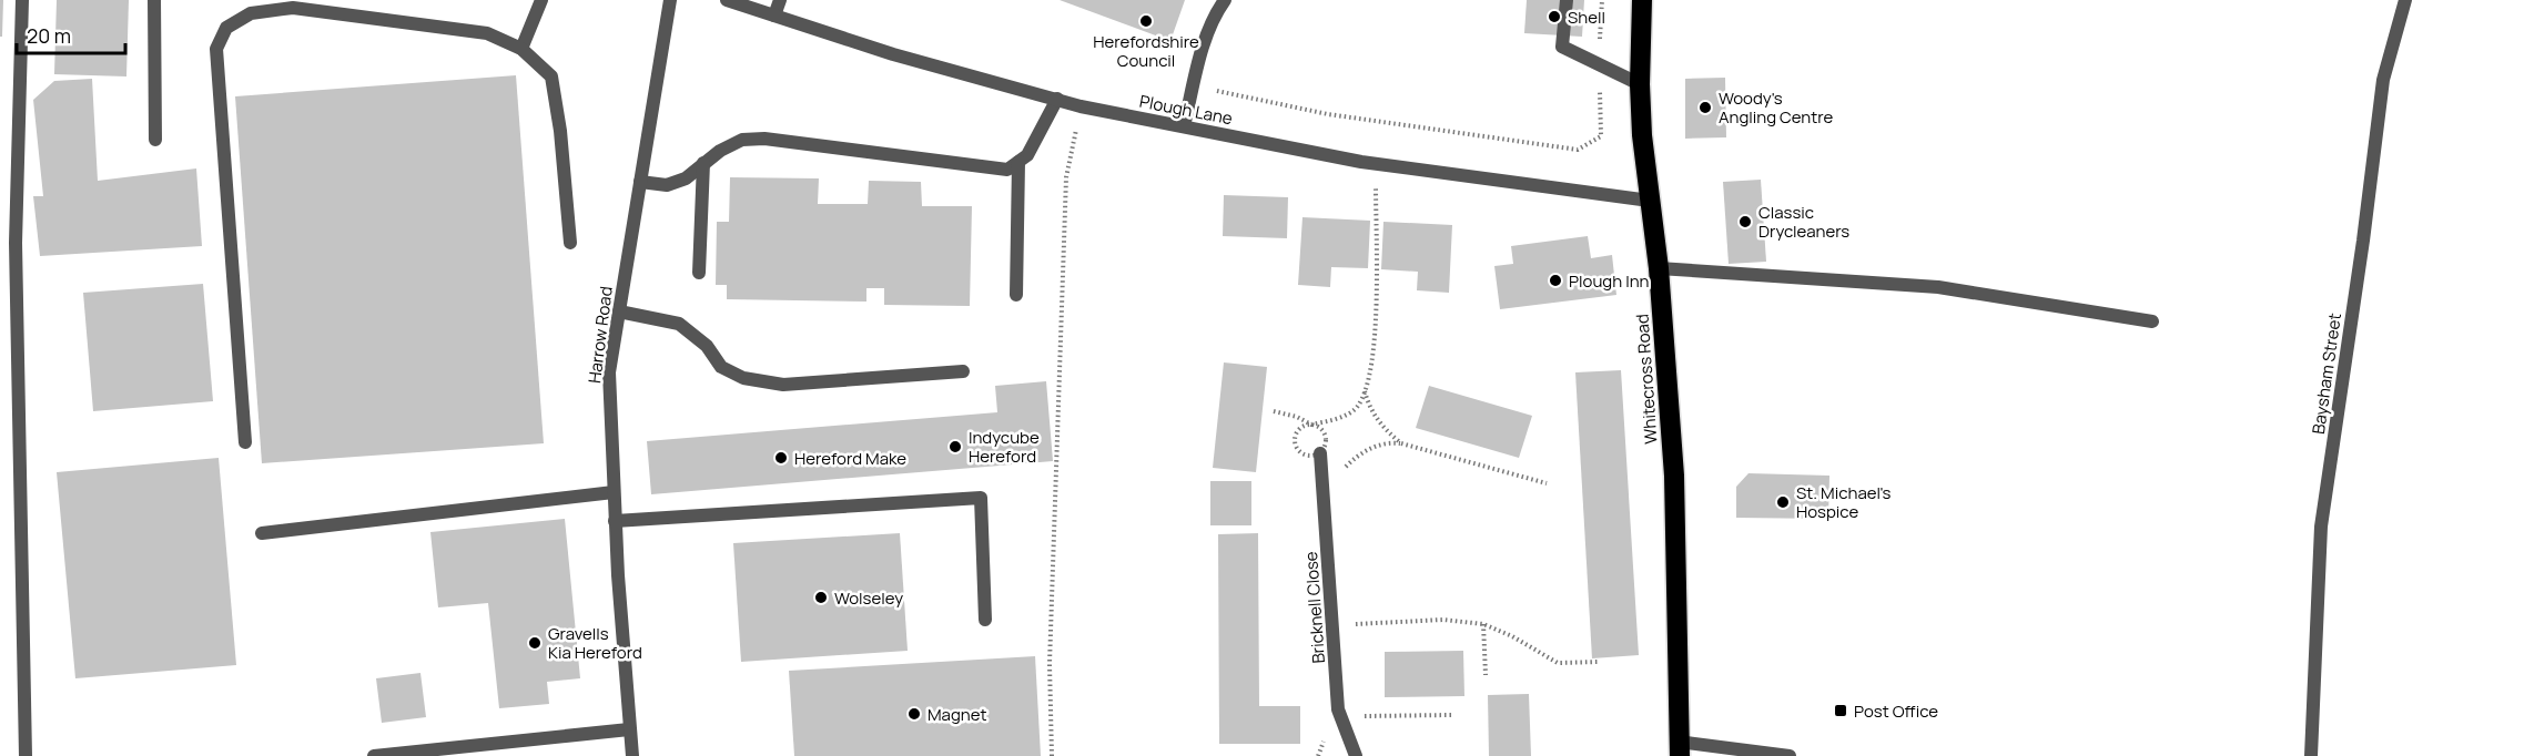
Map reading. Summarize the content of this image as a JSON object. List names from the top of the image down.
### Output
{
  "streets": {
    "highway": ["Whitecross Road"],
    "street": [
      "Plough Lane",
      "Harrow Road",
      "Baysham Street",
      "Bricknell Close"
    ]
  },
  "crossings": [
    ["Plough Lane", "Whitecross Road"]
  ],
  "places": {
    "other": [
      "Shell",
      "Herefordshire Council",
      "Woody's Angling Centre",
      "Classic Drycleaners",
      "Plough Inn",
      "Indycube Hereford",
      "Hereford Make",
      "St. Michael's Hospice",
      "Wolseley",
      "Gravells Kia Hereford",
      "Magnet"
    ],
    "transit": ["Post Office"]
  },
  "scale_bar": "20 m"
}
